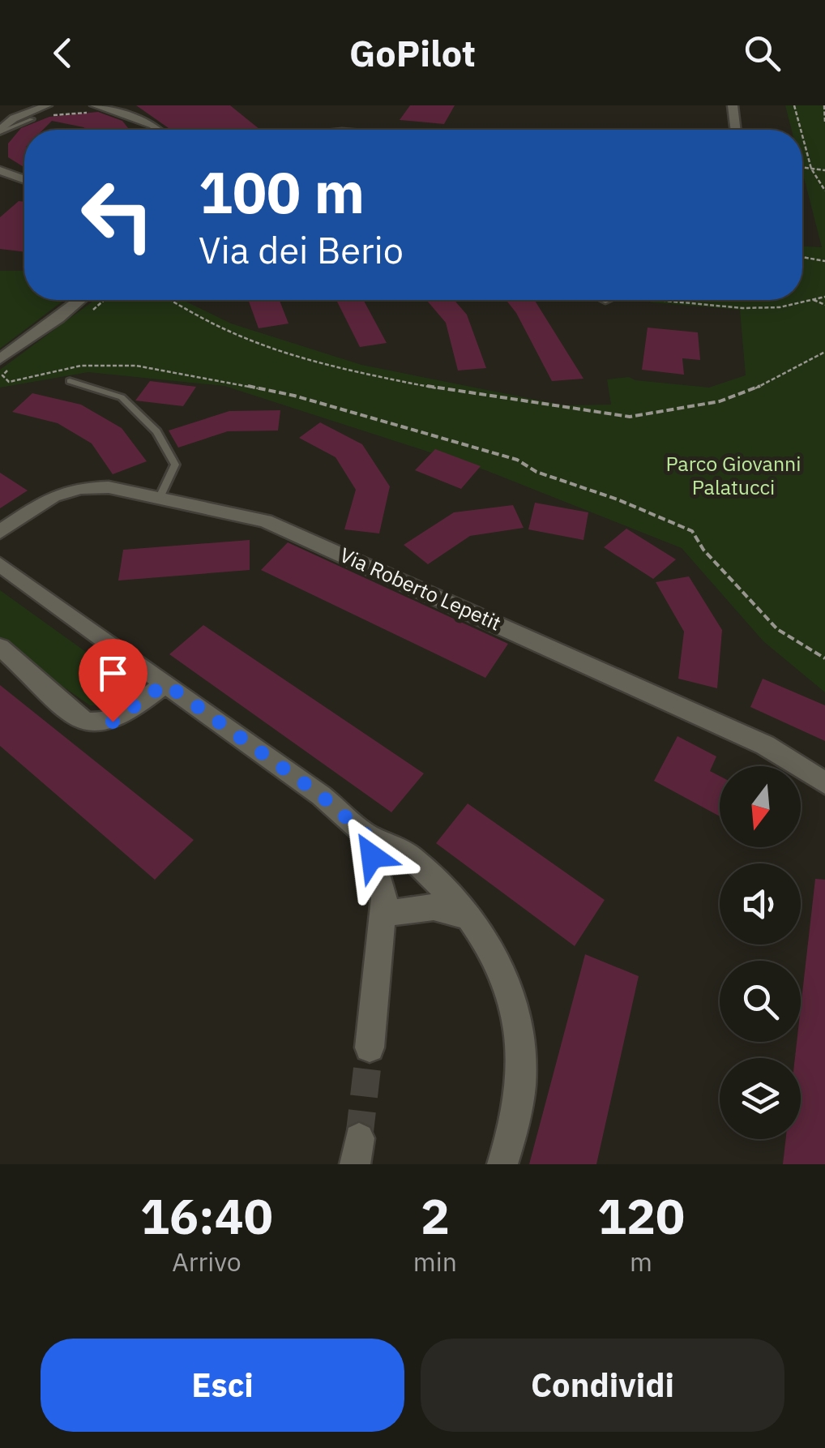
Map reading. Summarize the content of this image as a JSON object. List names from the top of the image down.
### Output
{
  "streets": {
    "street": ["Via Roberto Lepetit"]
  },
  "parks": ["Parco Giovanni Palatucci"],
  "north": "bottom",
  "page": {
    "header": "GoPilot",
    "turn": ["100 m", "Via dei Berio"],
    "eta": [
      "16:40",
      "Arrivo",
      "2",
      "min",
      "120",
      "m"
    ],
    "buttons": ["Esci", "Condividi"]
  }
}
